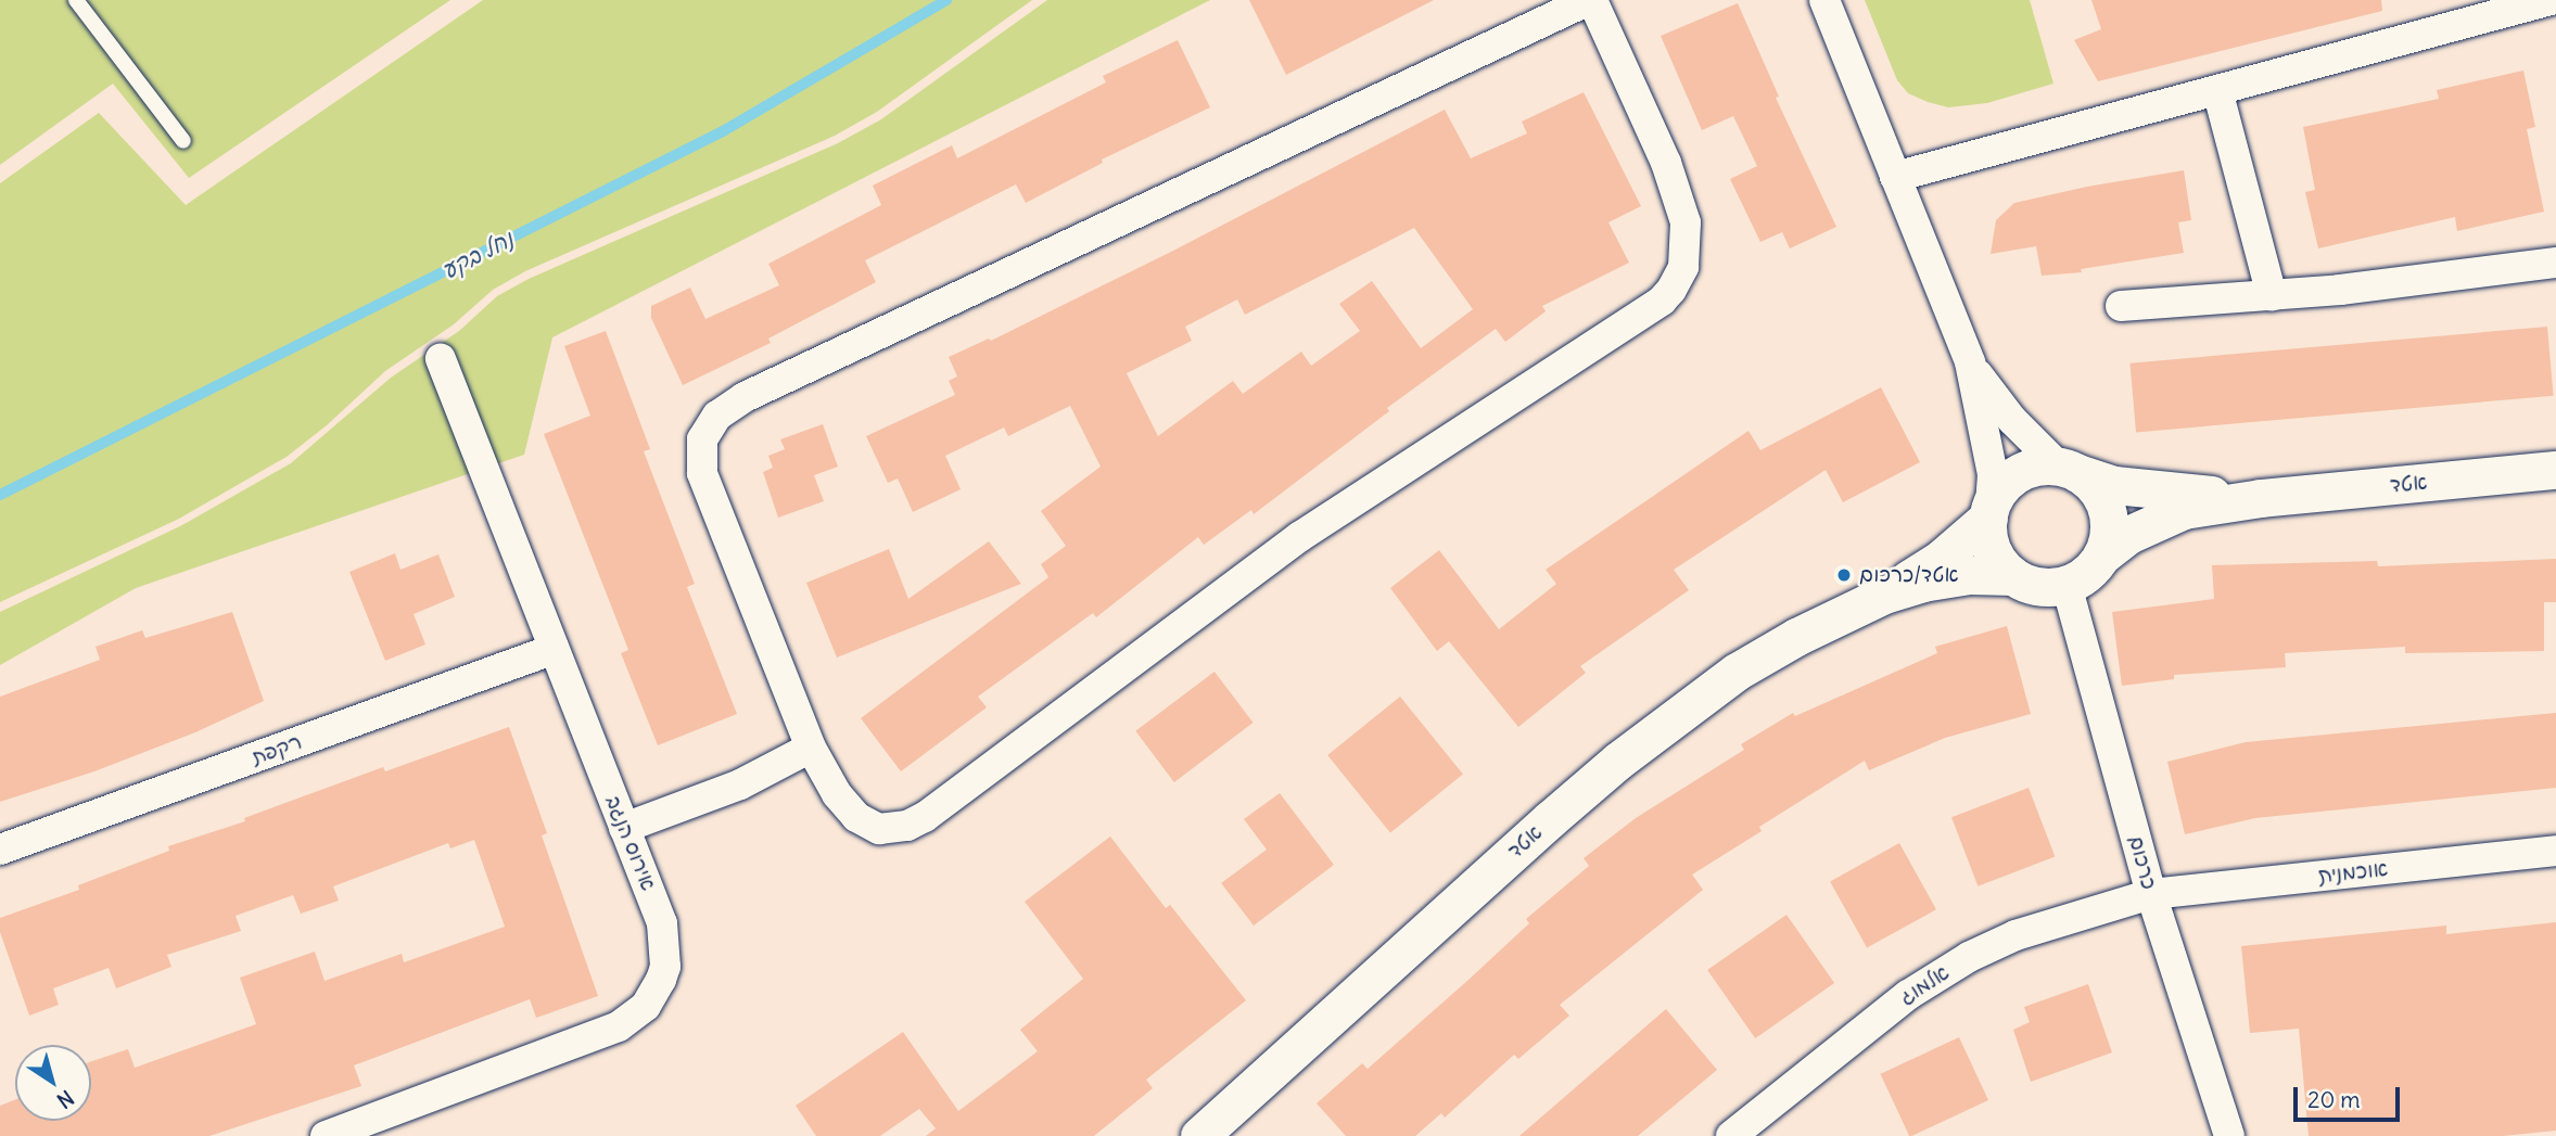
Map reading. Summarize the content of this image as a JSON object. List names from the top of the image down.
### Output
{
  "streets": {
    "street": [
      "אטד",
      "רקפת",
      "אירוס הנגב",
      "כרכום",
      "אוכמנית",
      "אלמוג"
    ]
  },
  "crossings": [
    ["אטד", "כרכום"],
    ["רקפת", "אירוס הנגב"],
    ["כרכום", "אוכמנית"],
    ["כרכום", "אלמוג"],
    ["אוכמנית", "אלמוג"]
  ],
  "water": ["נחל בקע"],
  "places": ["אטד/כרכום"],
  "scale_bar": "20 m",
  "north": "bottom right"
}
